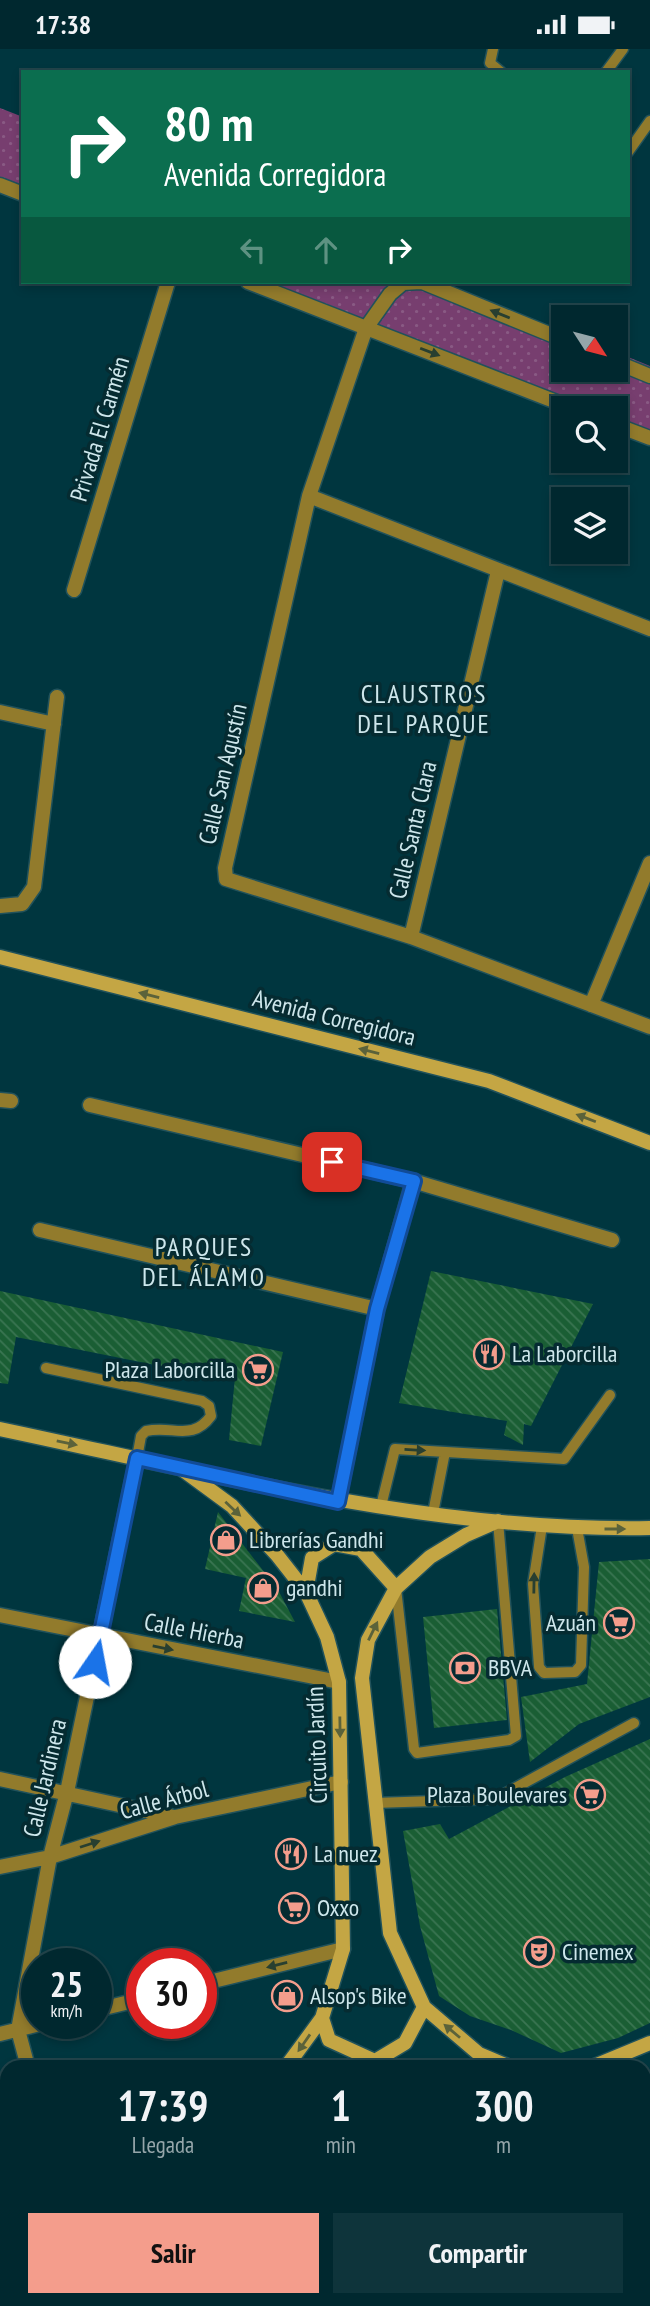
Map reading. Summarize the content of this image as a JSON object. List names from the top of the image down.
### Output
{
  "streets": {
    "street": [
      "Privada El Carmén",
      "Calle San Agustín",
      "Calle Santa Clara",
      "Avenida Corregidora",
      "Calle Hierba",
      "Circuito Jardín",
      "Calle Jardinera",
      "Calle Árbol"
    ]
  },
  "crossings": [
    ["Calle San Agustín", "Calle Santa Clara"],
    ["Calle Hierba", "Circuito Jardín"],
    ["Calle Hierba", "Calle Jardinera"],
    ["Circuito Jardín", "Calle Árbol"],
    ["Calle Jardinera", "Calle Árbol"]
  ],
  "one_way": ["Calle Hierba", "Calle Árbol"],
  "districts": ["CLAUSTROS DEL PARQUE", "PARQUES DEL ÁLAMO"],
  "places": {
    "restaurant": ["La Laborcilla", "La nuez"],
    "supermarket": [
      "Plaza Laborcilla",
      "Azuán",
      "Plaza Boulevares",
      "Oxxo"
    ],
    "shop": ["Librerías Gandhi", "gandhi", "Alsop's Bike"],
    "bank": ["BBVA"],
    "theatre": ["Cinemex"]
  },
  "north": "bottom right",
  "page": {
    "status": "17:38",
    "turn": ["80 m", "Avenida Corregidora"],
    "speed": "25 km/h",
    "limit": "30",
    "eta": [
      "17:39",
      "Llegada",
      "1",
      "min",
      "300",
      "m"
    ],
    "buttons": ["Salir", "Compartir"]
  }
}
